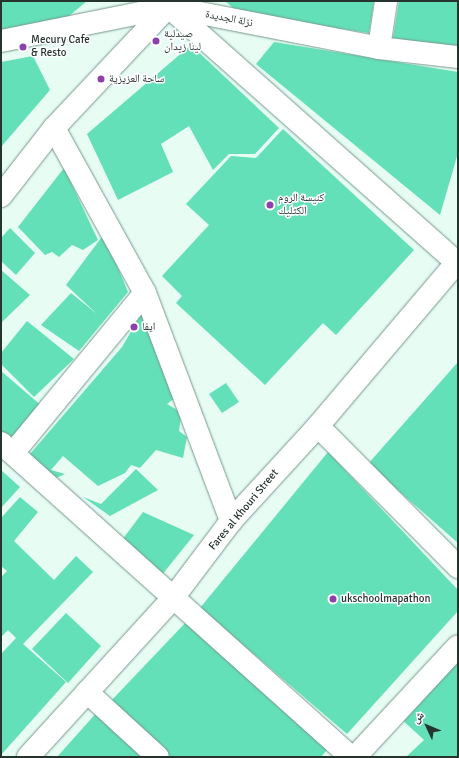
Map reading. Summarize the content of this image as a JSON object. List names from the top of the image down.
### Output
{
  "streets": {
    "street": ["نزلة الجديدة", "Fares al Khouri Street"]
  },
  "places": [
    "صيدلية لينا زيدان",
    "Mecury Cafe & Resto",
    "ساحة العزيزية",
    "كنيسة الروم الكثليك",
    "ايفا",
    "ukschoolmapathon"
  ],
  "north": "top left"
}
